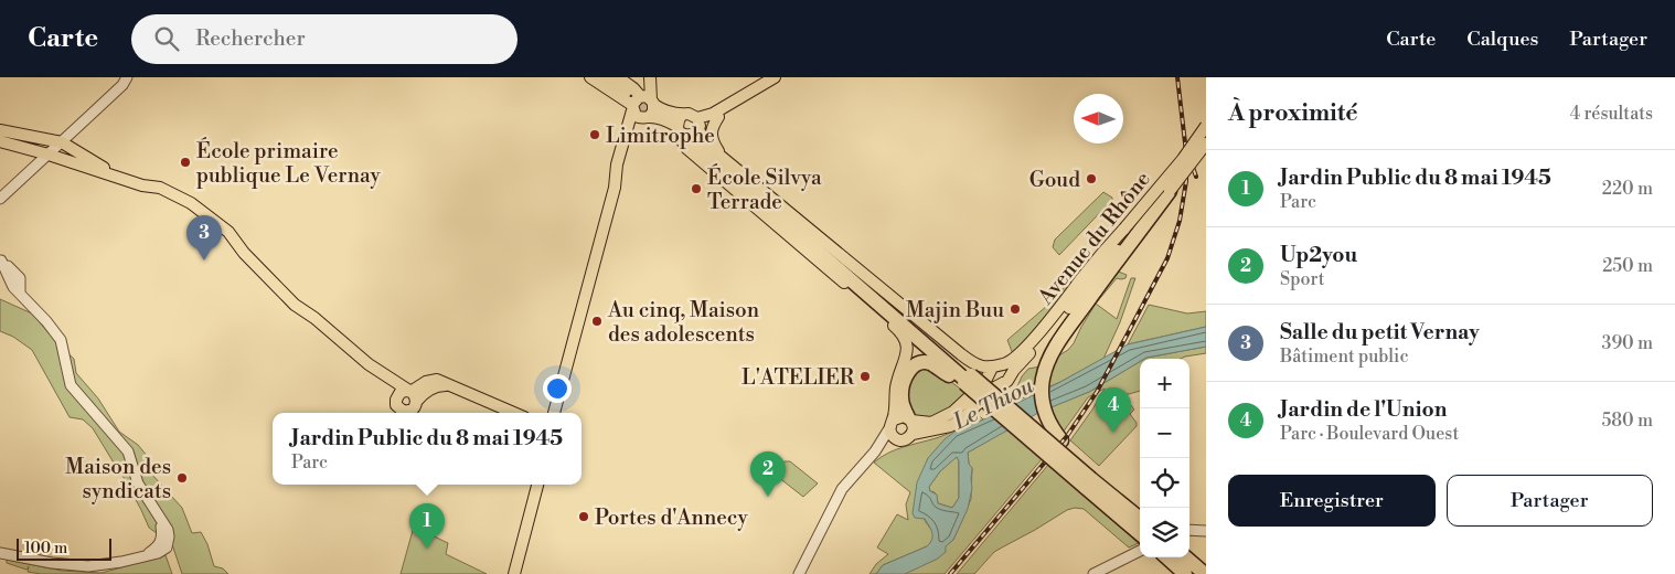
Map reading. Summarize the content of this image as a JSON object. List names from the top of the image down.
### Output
{
  "streets": {
    "main road": ["Avenue du Rhône"]
  },
  "water": ["Le Thiou"],
  "places": [
    "Limitrophe",
    "École primaire publique Le Vernay",
    "Goud",
    "École Silvya Terrade",
    "Majin Buu",
    "Au cinq, Maison des adolescents",
    "L'ATELIER",
    "Maison des syndicats",
    "Portes d'Annecy"
  ],
  "scale_bar": "100 m",
  "north": "left",
  "page": {
    "header": "Carte",
    "search": "Rechercher",
    "nav": ["Carte", "Calques", "Partager"],
    "heading": ["À proximité", "4 résultats"],
    "list": [
      {
        "mark": "1",
        "name": "Jardin Public du 8 mai 1945",
        "note": "Parc",
        "value": "220 m"
      },
      {
        "mark": "2",
        "name": "Up2you",
        "note": "Sport",
        "value": "250 m"
      },
      {
        "mark": "3",
        "name": "Salle du petit Vernay",
        "note": "Bâtiment public",
        "value": "390 m"
      },
      {
        "mark": "4",
        "name": "Jardin de l'Union",
        "note": "Parc · Boulevard Ouest",
        "value": "580 m"
      }
    ],
    "pins": [
      "3",
      "4",
      "2",
      "1"
    ],
    "map_buttons": ["+", "−"],
    "popup": ["Jardin Public du 8 mai 1945", "Parc"],
    "buttons": ["Enregistrer", "Partager"],
    "scale": "100 m"
  }
}
